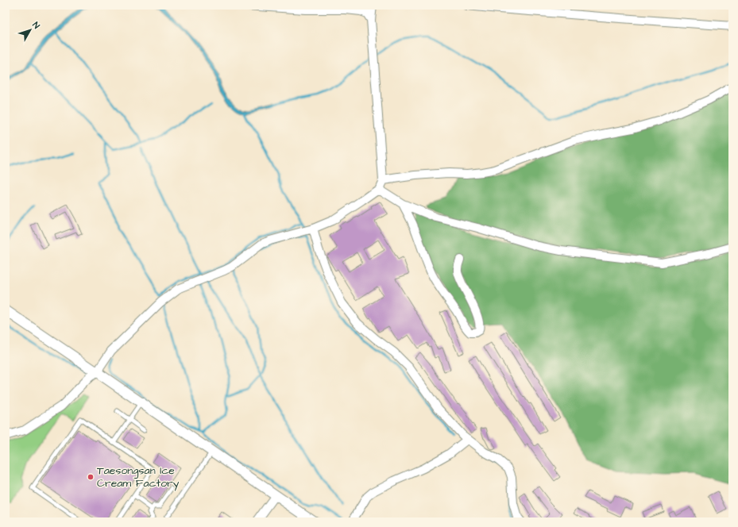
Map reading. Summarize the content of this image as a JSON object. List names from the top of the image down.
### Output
{
  "places": ["Taesongsan Ice Cream Factory"],
  "north": "top right"
}
